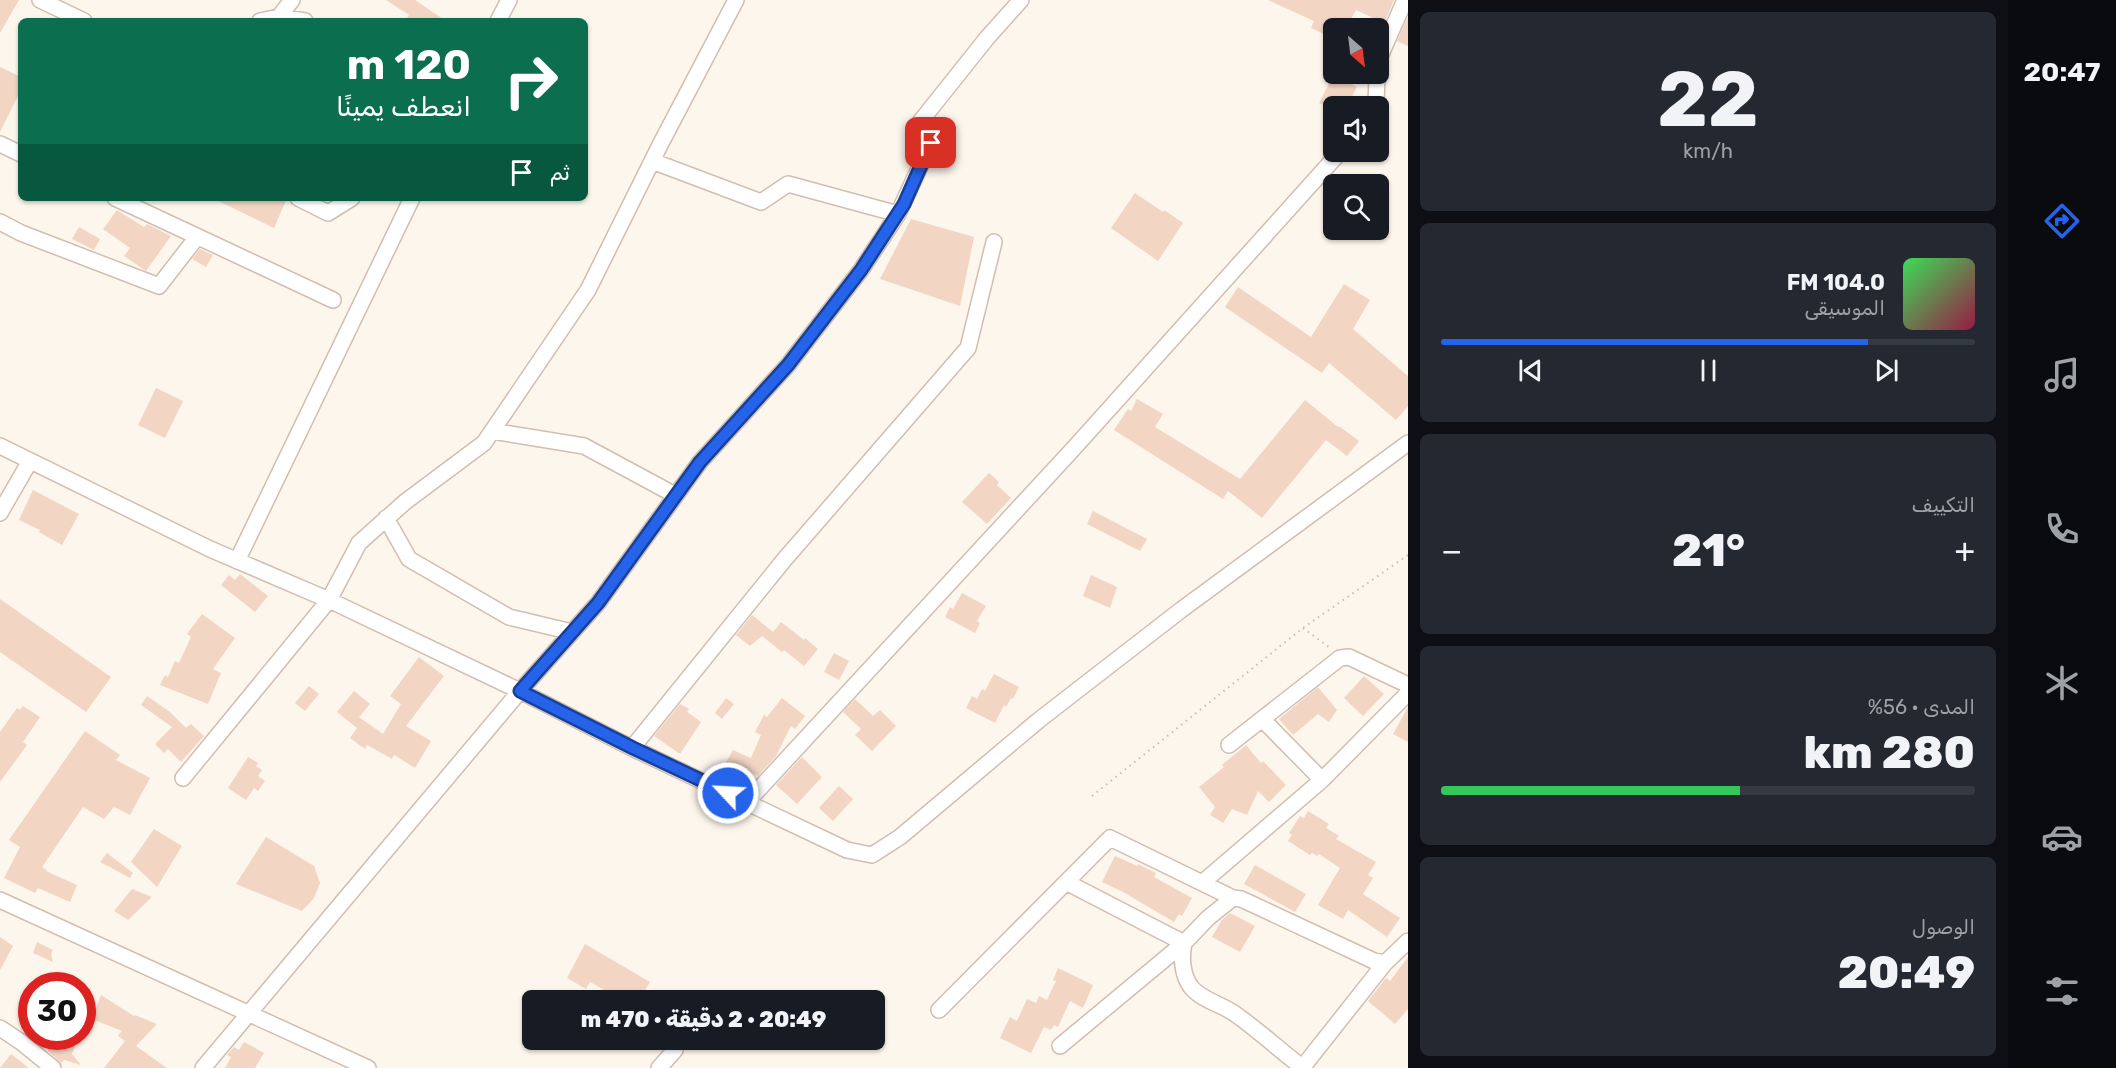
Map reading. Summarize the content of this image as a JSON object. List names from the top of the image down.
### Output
{
  "north": "bottom right",
  "page": {
    "tabs": "20:47",
    "tile": [
      ["22", "km/h"],
      "التكييف",
      ["المدى · 56%", "280 km"],
      ["الوصول", "20:49"]
    ],
    "turn": ["120 m", "انعطف يمينًا"],
    "then": "ثم",
    "song": ["104.0 FM", "الموسيقى"],
    "heat": ["−", "21°", "+"],
    "limit": "30",
    "trip": "20:49 · 2 دقيقة · 470 m"
  }
}
